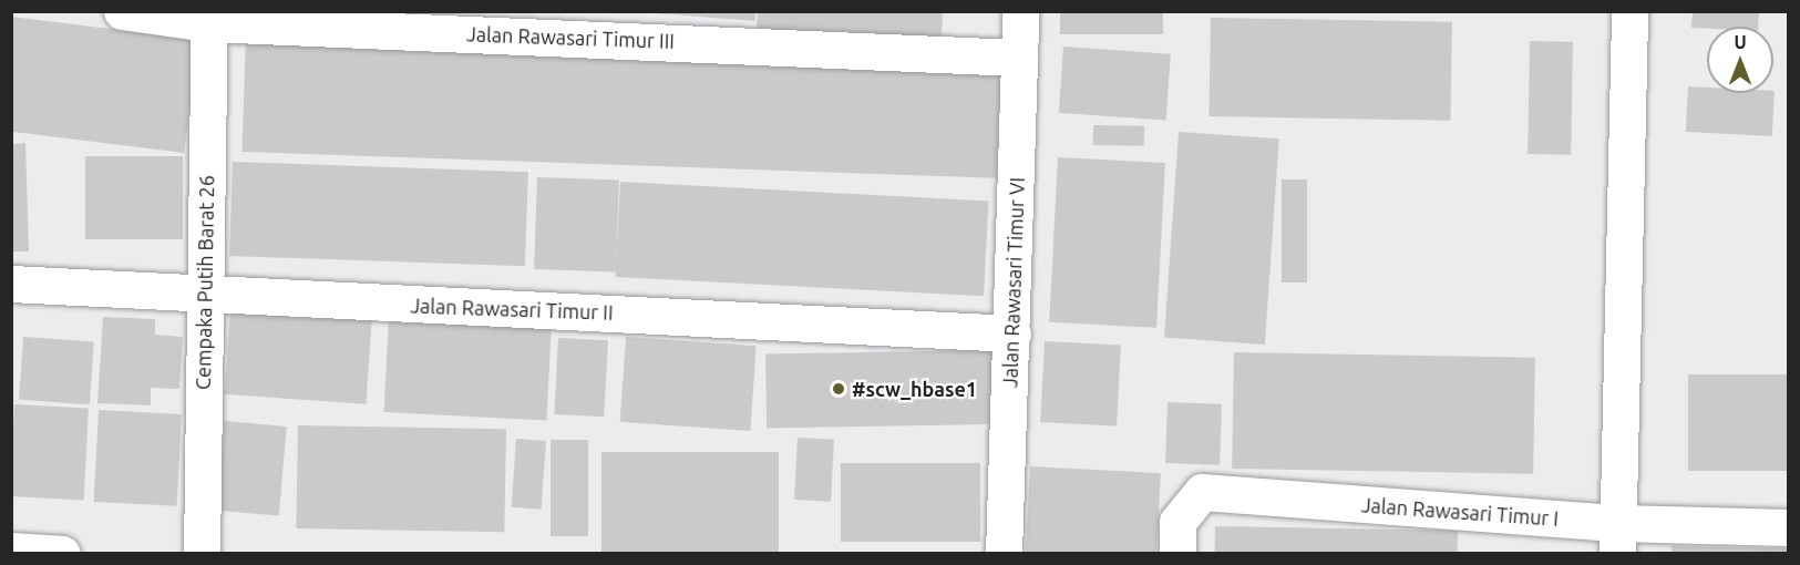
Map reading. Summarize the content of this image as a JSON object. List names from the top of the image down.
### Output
{
  "streets": {
    "street": [
      "Jalan Rawasari Timur III",
      "Cempaka Putih Barat 26",
      "Jalan Rawasari Timur VI",
      "Jalan Rawasari Timur II",
      "Jalan Rawasari Timur I"
    ]
  },
  "crossings": [
    ["Jalan Rawasari Timur III", "Cempaka Putih Barat 26"],
    ["Jalan Rawasari Timur III", "Jalan Rawasari Timur VI"],
    ["Cempaka Putih Barat 26", "Jalan Rawasari Timur II"],
    ["Jalan Rawasari Timur VI", "Jalan Rawasari Timur II"]
  ],
  "places": ["#scw_hbase1"],
  "north": "top"
}
